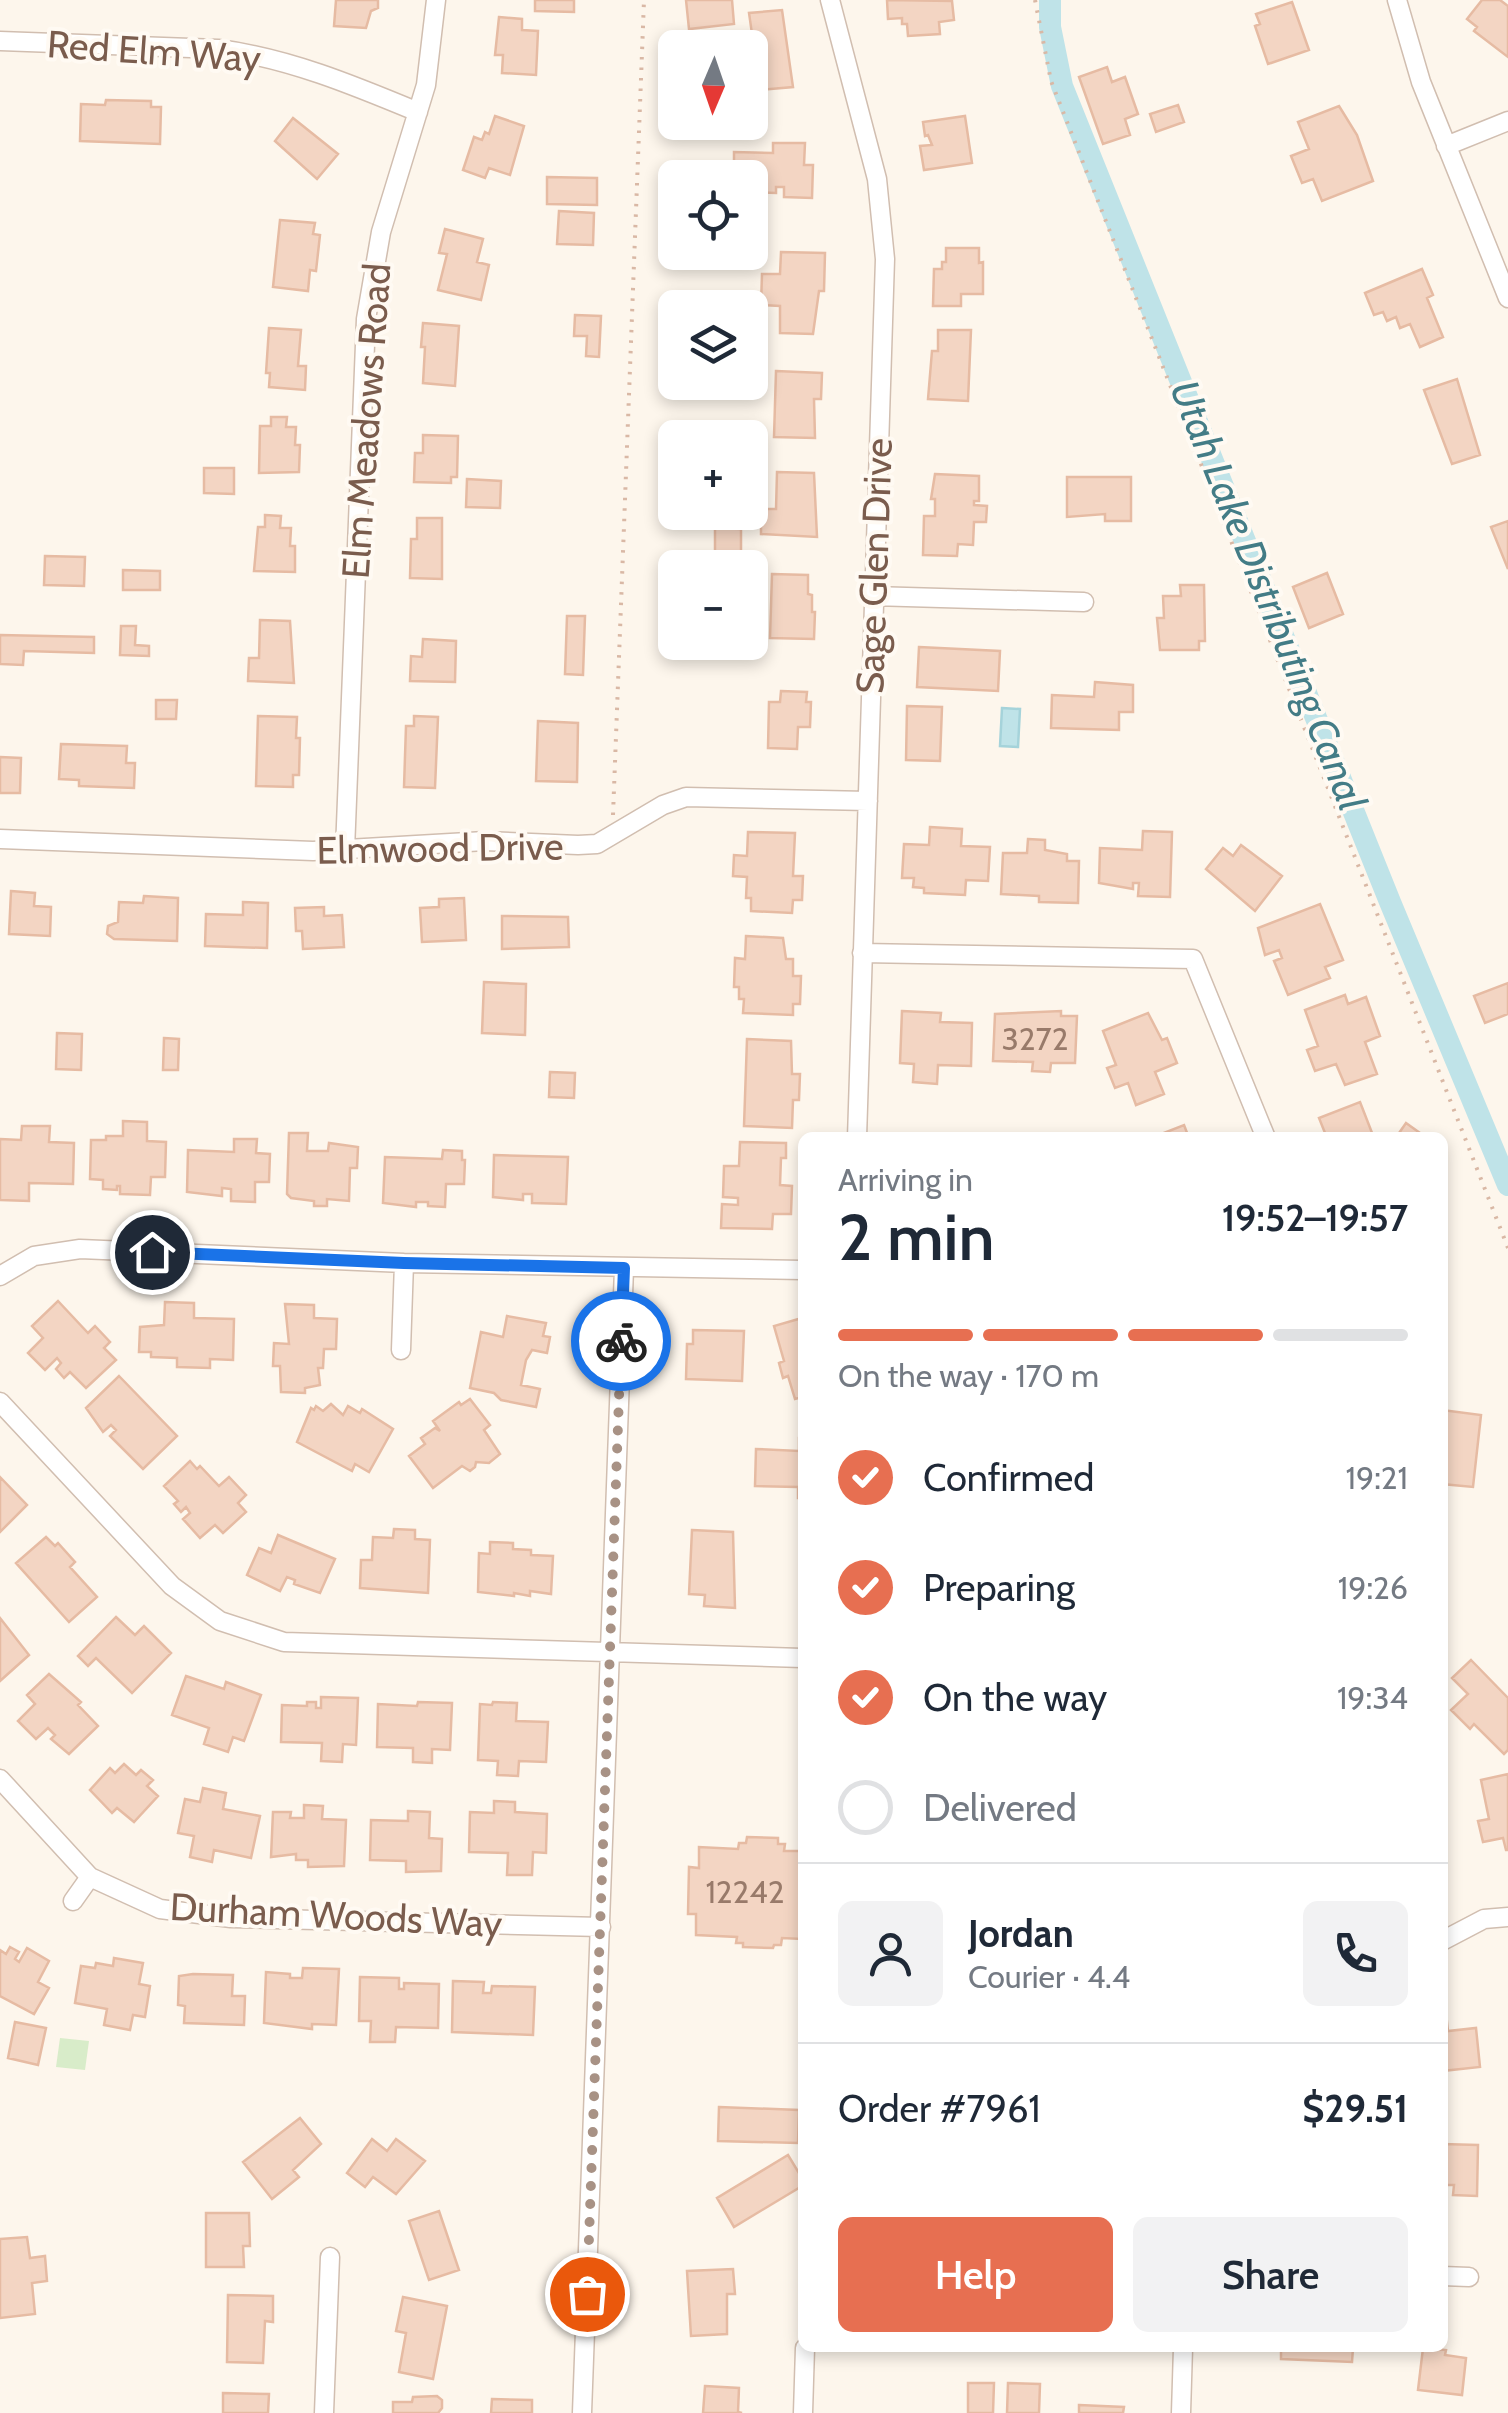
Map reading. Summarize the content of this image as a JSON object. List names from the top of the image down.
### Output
{
  "streets": {
    "street": [
      "Red Elm Way",
      "Elm Meadows Road",
      "Sage Glen Drive",
      "Elmwood Drive",
      "Durham Woods Way"
    ]
  },
  "crossings": [
    ["Red Elm Way", "Elm Meadows Road"],
    ["Elm Meadows Road", "Elmwood Drive"],
    ["Sage Glen Drive", "Elmwood Drive"]
  ],
  "water": ["Utah Lake Distributing Canal"],
  "house_numbers": ["3272", "12242"],
  "north": "bottom",
  "page": {
    "map_buttons": ["+", "−"],
    "heading": ["2 min", "Arriving in", "19:52–19:57"],
    "panel": [
      "Jordan",
      "Courier · 4.4",
      "Order #7961",
      "$29.51"
    ],
    "bar": "On the way · 170 m",
    "list": [
      ["Confirmed", "19:21"],
      ["Preparing", "19:26"],
      ["On the way", "19:34"],
      "Delivered"
    ],
    "buttons": ["Help", "Share"]
  }
}
